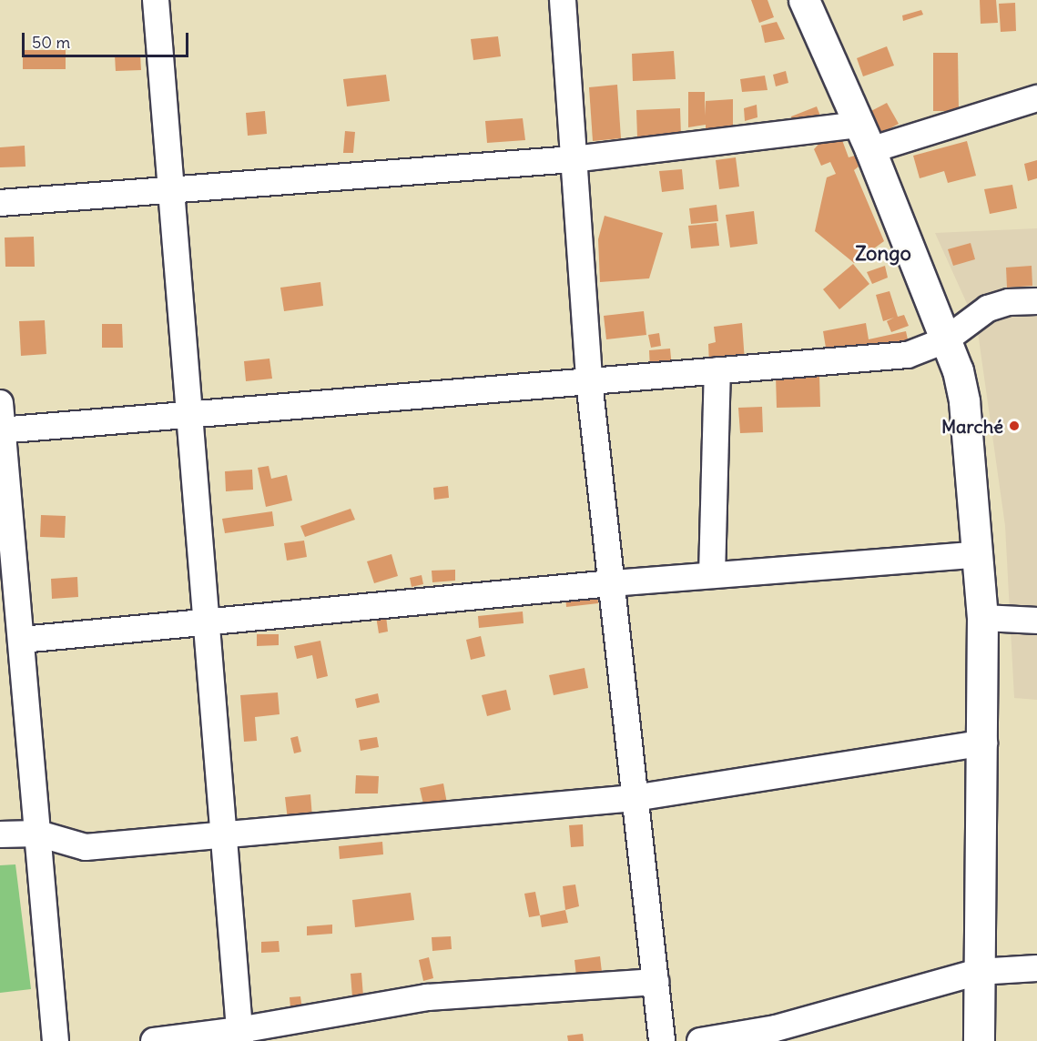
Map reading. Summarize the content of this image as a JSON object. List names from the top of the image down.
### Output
{
  "districts": ["Zongo"],
  "places": ["Marché"],
  "scale_bar": "50 m"
}
